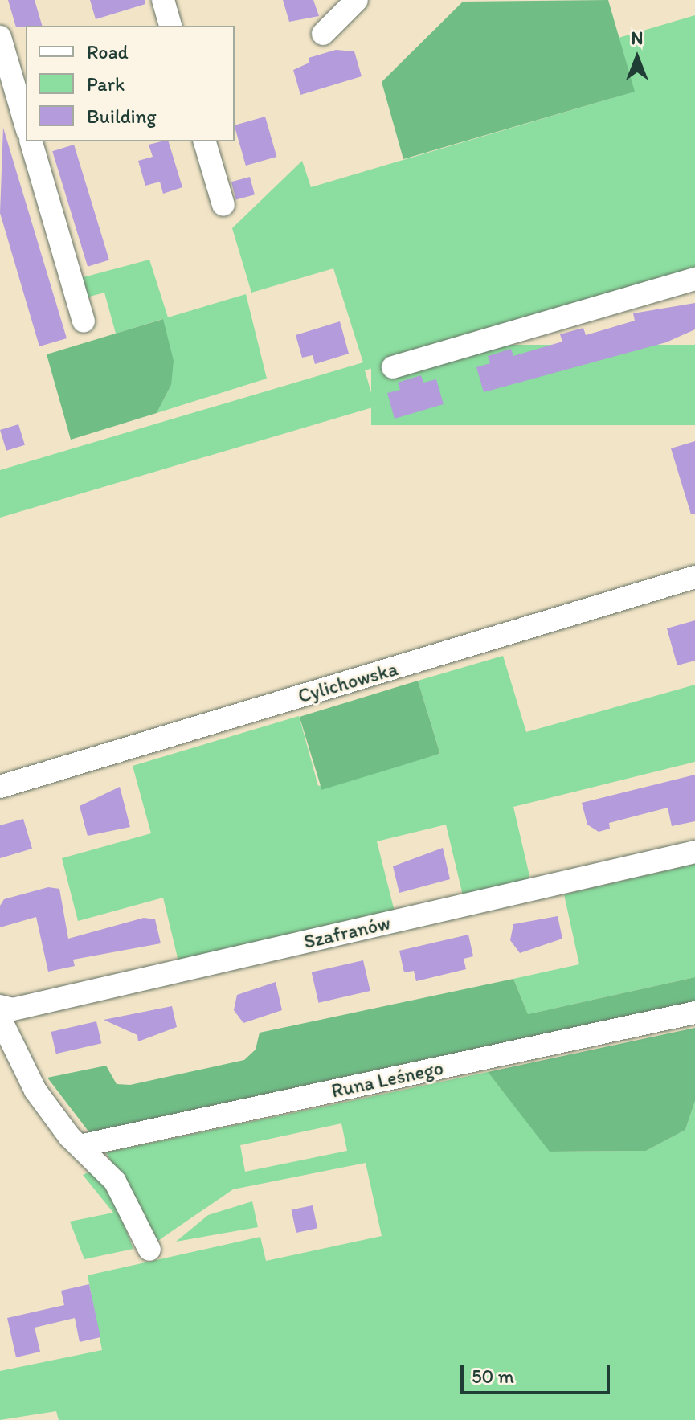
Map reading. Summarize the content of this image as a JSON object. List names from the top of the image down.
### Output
{
  "streets": {
    "street": ["Cylichowska", "Szafranów", "Runa Leśnego"]
  },
  "legend": ["Road", "Park", "Building"],
  "scale_bar": "50 m",
  "north": "top"
}
